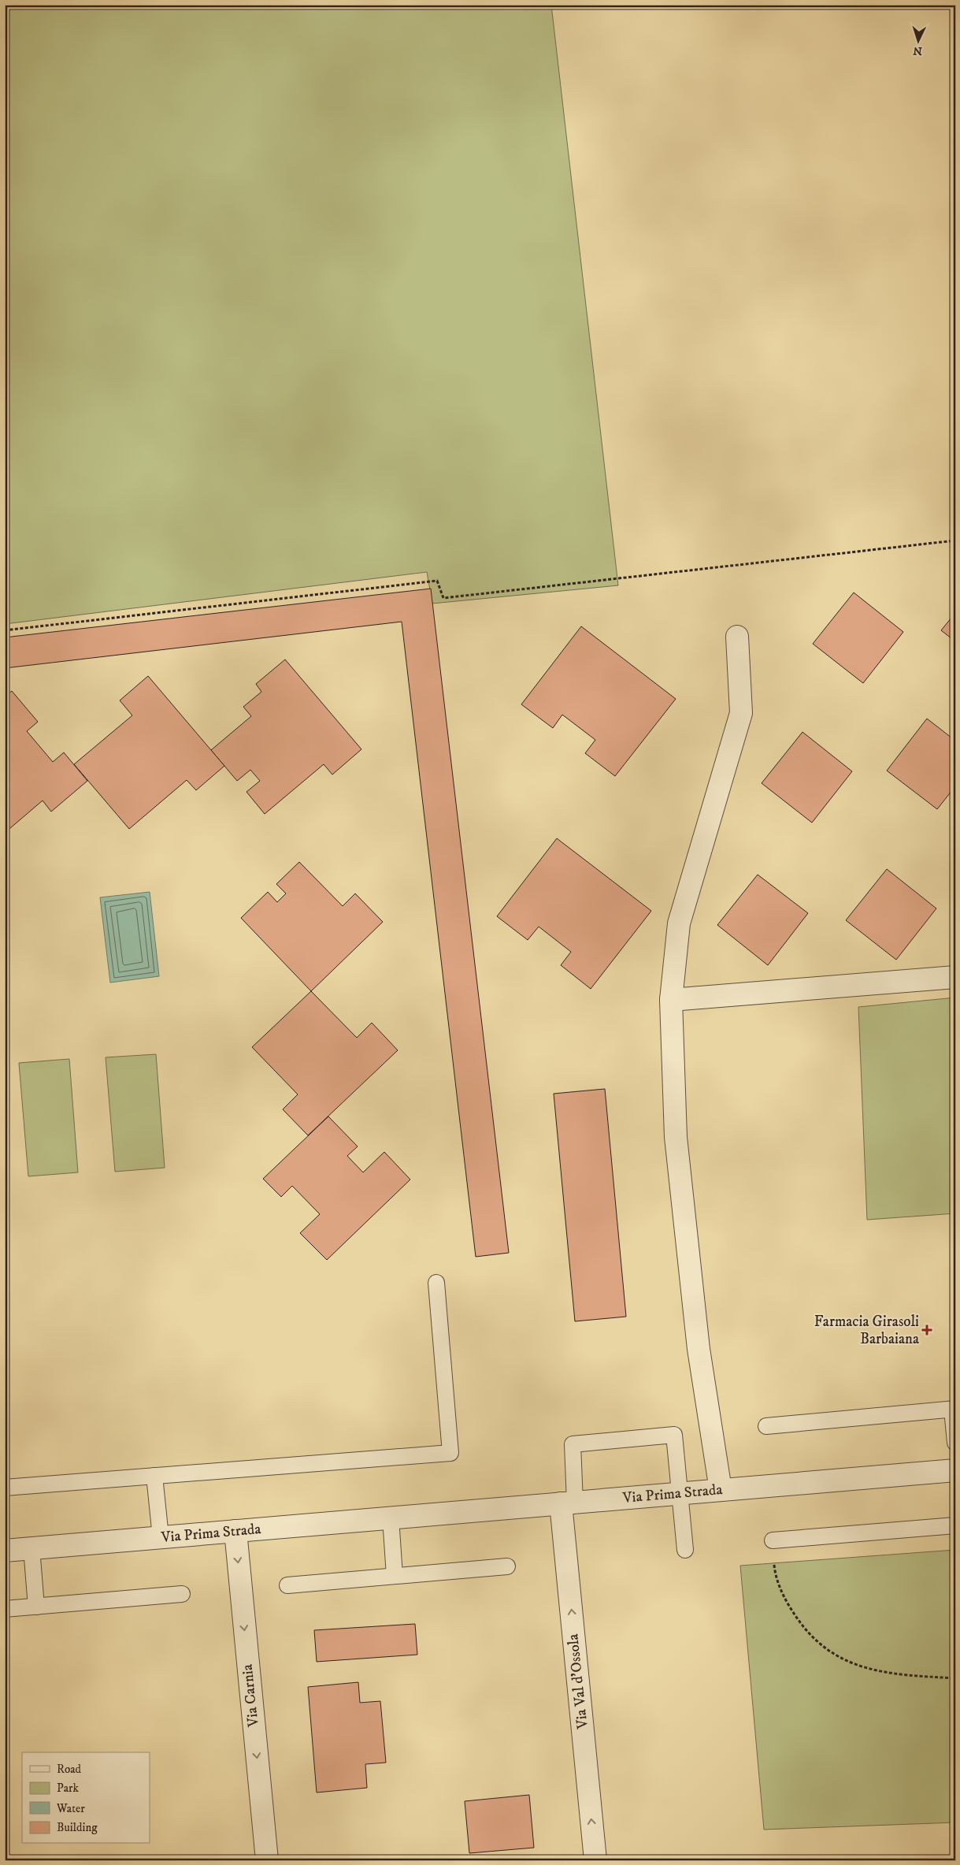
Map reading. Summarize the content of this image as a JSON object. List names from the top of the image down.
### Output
{
  "streets": {
    "street": ["Via Prima Strada", "Via Val d'Ossola", "Via Carnia"]
  },
  "crossings": [
    ["Via Prima Strada", "Via Val d'Ossola"],
    ["Via Prima Strada", "Via Carnia"]
  ],
  "one_way": ["Via Val d'Ossola", "Via Carnia"],
  "places": {
    "health": ["Farmacia Girasoli Barbaiana"]
  },
  "legend": [
    "Road",
    "Park",
    "Water",
    "Building"
  ],
  "north": "bottom"
}
